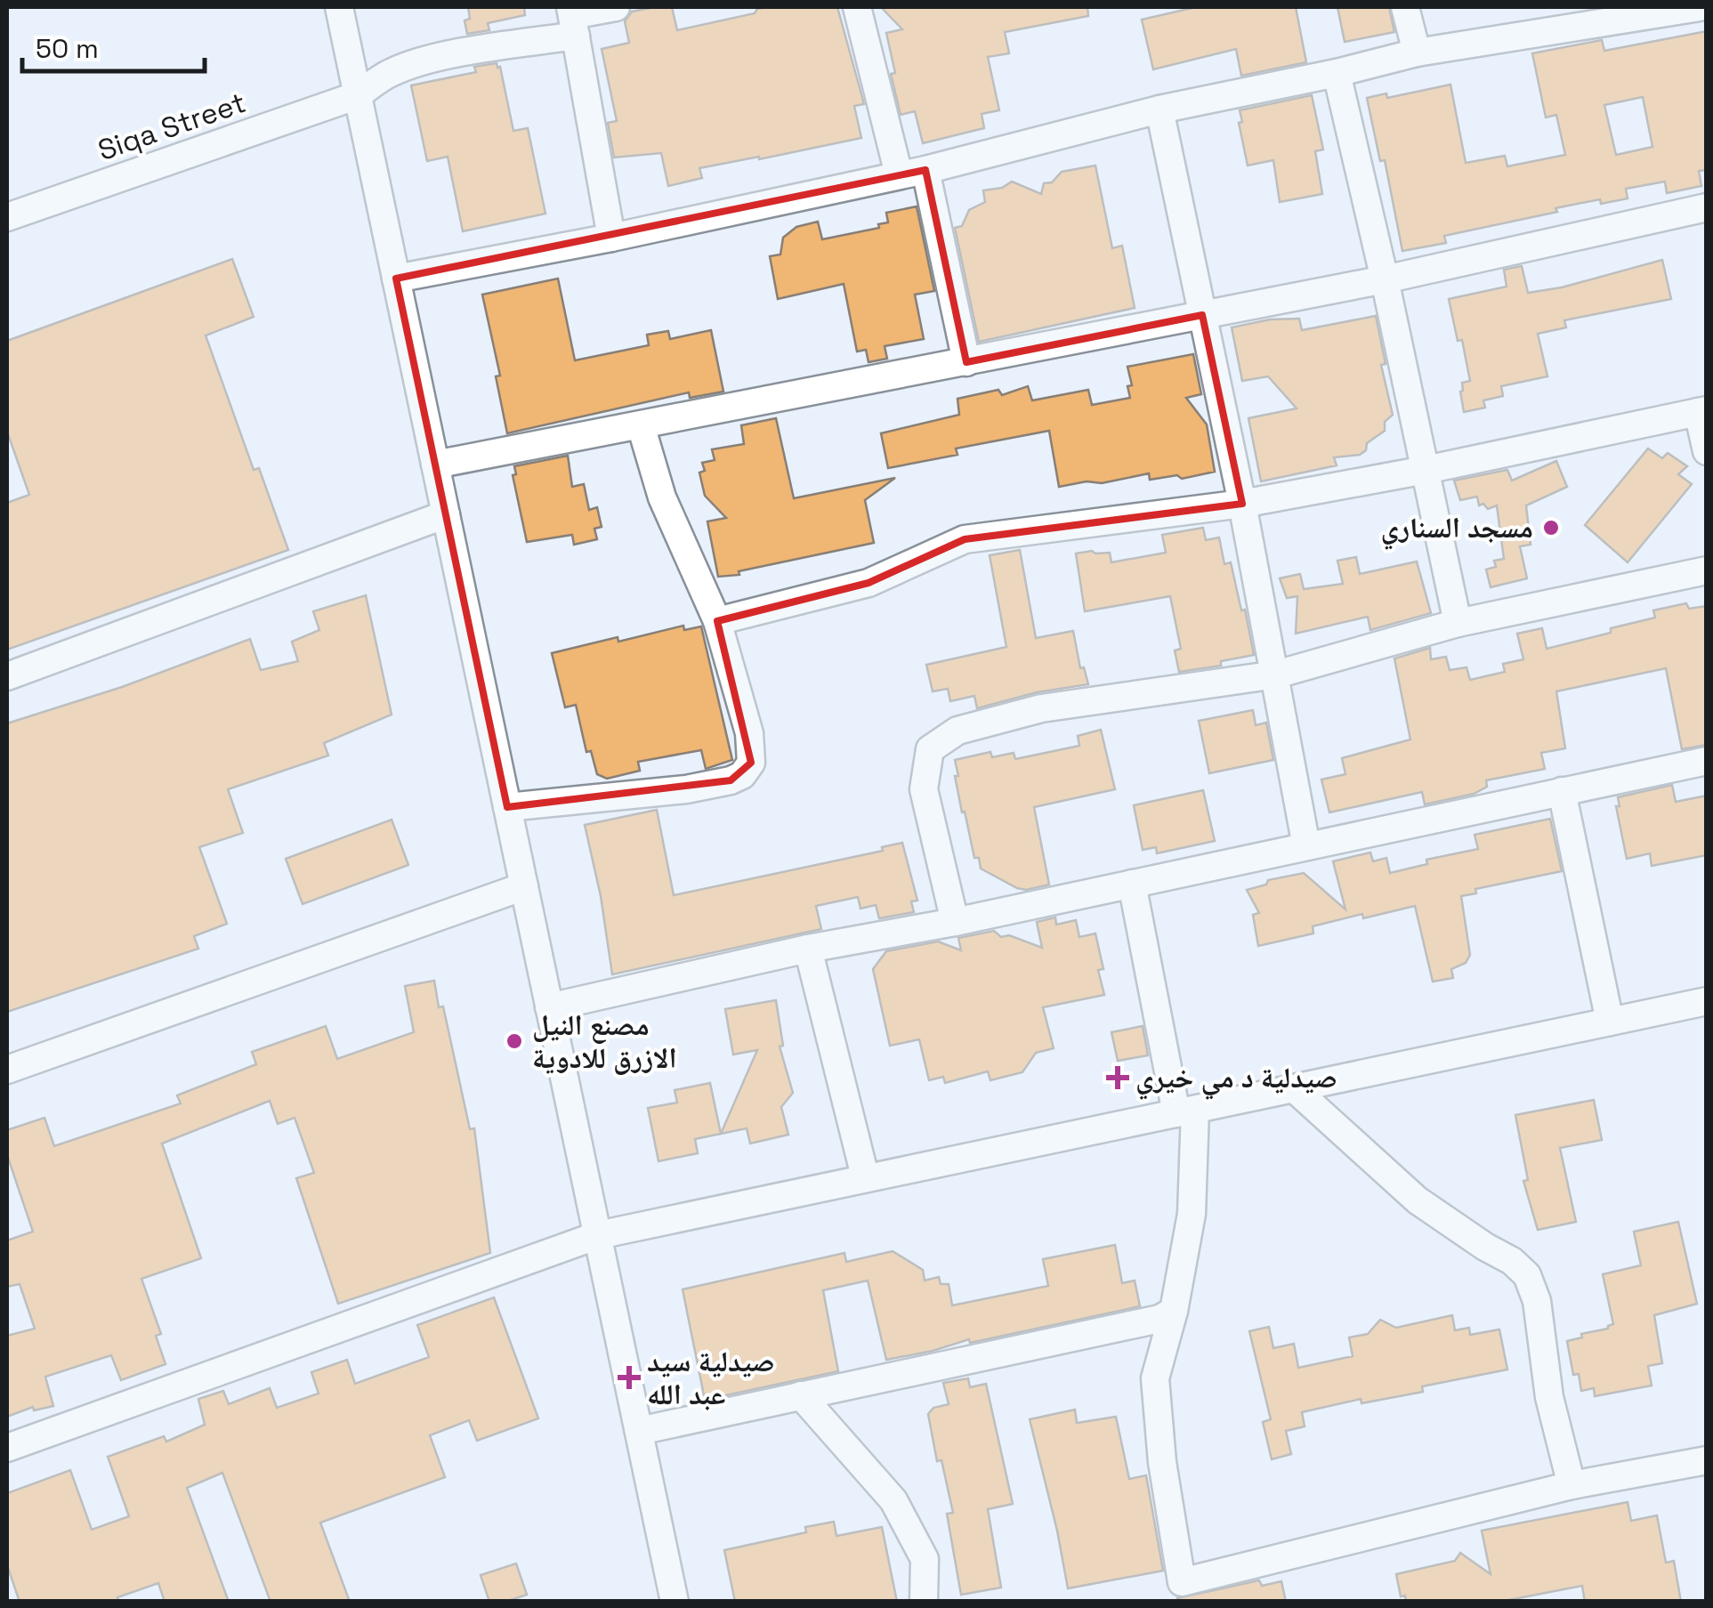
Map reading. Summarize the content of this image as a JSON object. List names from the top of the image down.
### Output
{
  "streets": {
    "street": ["Siqa Street"]
  },
  "places": {
    "other": ["مسجد السناري", "مصنع النيل الازرق للادوية"],
    "health": ["صيدلية د مي خيري", "صيدلية سيد عبد الله"]
  },
  "scale_bar": "50 m"
}
